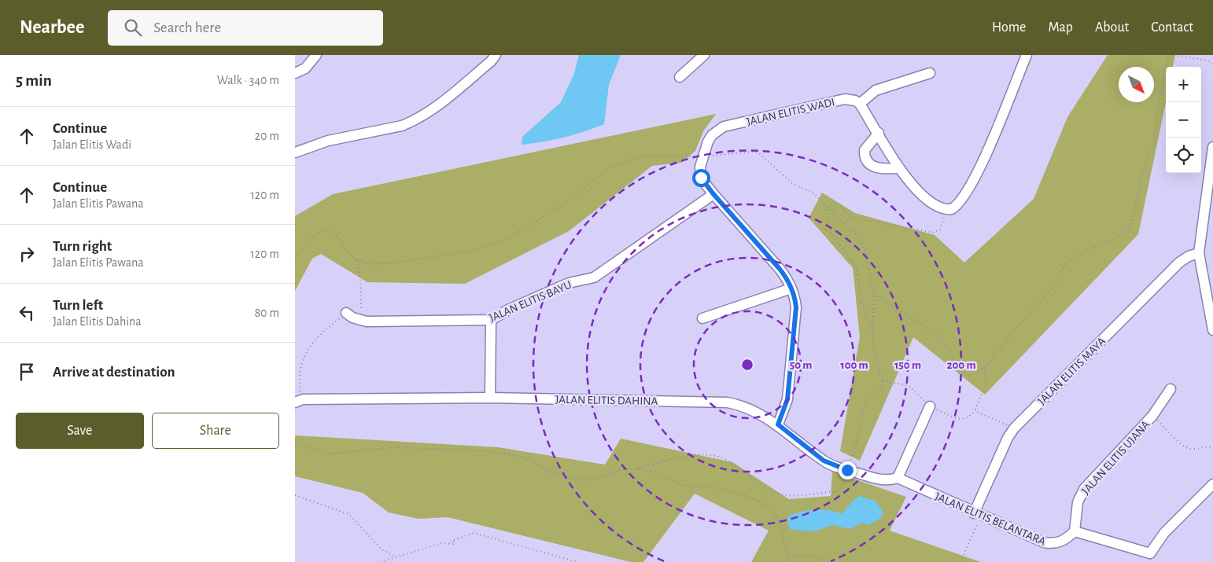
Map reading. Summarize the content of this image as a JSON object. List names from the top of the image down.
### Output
{
  "streets": {
    "street": [
      "JALAN ELITIS WADI",
      "JALAN ELITIS BAYU",
      "JALAN ELITIS MAYA",
      "JALAN ELITIS DAHINA",
      "JALAN ELITIS UJANA",
      "JALAN ELITIS BELANTARA"
    ]
  },
  "crossings": [
    ["JALAN ELITIS WADI", "JALAN ELITIS BAYU"],
    ["JALAN ELITIS WADI", "JALAN ELITIS DAHINA"],
    ["JALAN ELITIS MAYA", "JALAN ELITIS BELANTARA"],
    ["JALAN ELITIS DAHINA", "JALAN ELITIS BELANTARA"],
    ["JALAN ELITIS UJANA", "JALAN ELITIS BELANTARA"]
  ],
  "north": "bottom right",
  "page": {
    "header": "Nearbee",
    "search": "Search here",
    "nav": [
      "Home",
      "Map",
      "About",
      "Contact"
    ],
    "heading": ["5 min", "Walk · 340 m"],
    "map_buttons": ["+", "−"],
    "list": [
      ["Continue", "Jalan Elitis Wadi", "20 m"],
      ["Continue", "Jalan Elitis Pawana", "120 m"],
      ["Turn right", "Jalan Elitis Pawana", "120 m"],
      ["Turn left", "Jalan Elitis Dahina", "80 m"],
      "Arrive at destination"
    ],
    "buttons": ["Save", "Share"]
  },
  "rings": [
    "50 m",
    "100 m",
    "150 m",
    "200 m"
  ]
}
